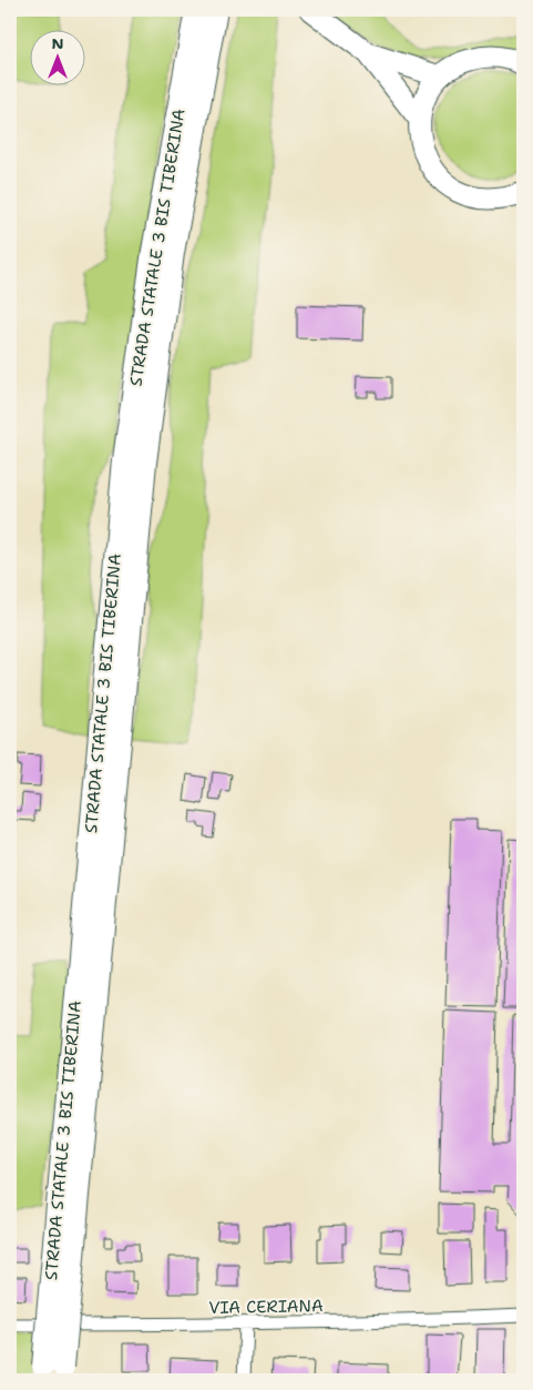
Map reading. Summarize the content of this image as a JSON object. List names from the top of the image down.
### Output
{
  "streets": {
    "highway": ["STRADA STATALE 3 BIS TIBERINA"],
    "street": ["VIA CERIANA"]
  },
  "north": "top"
}
